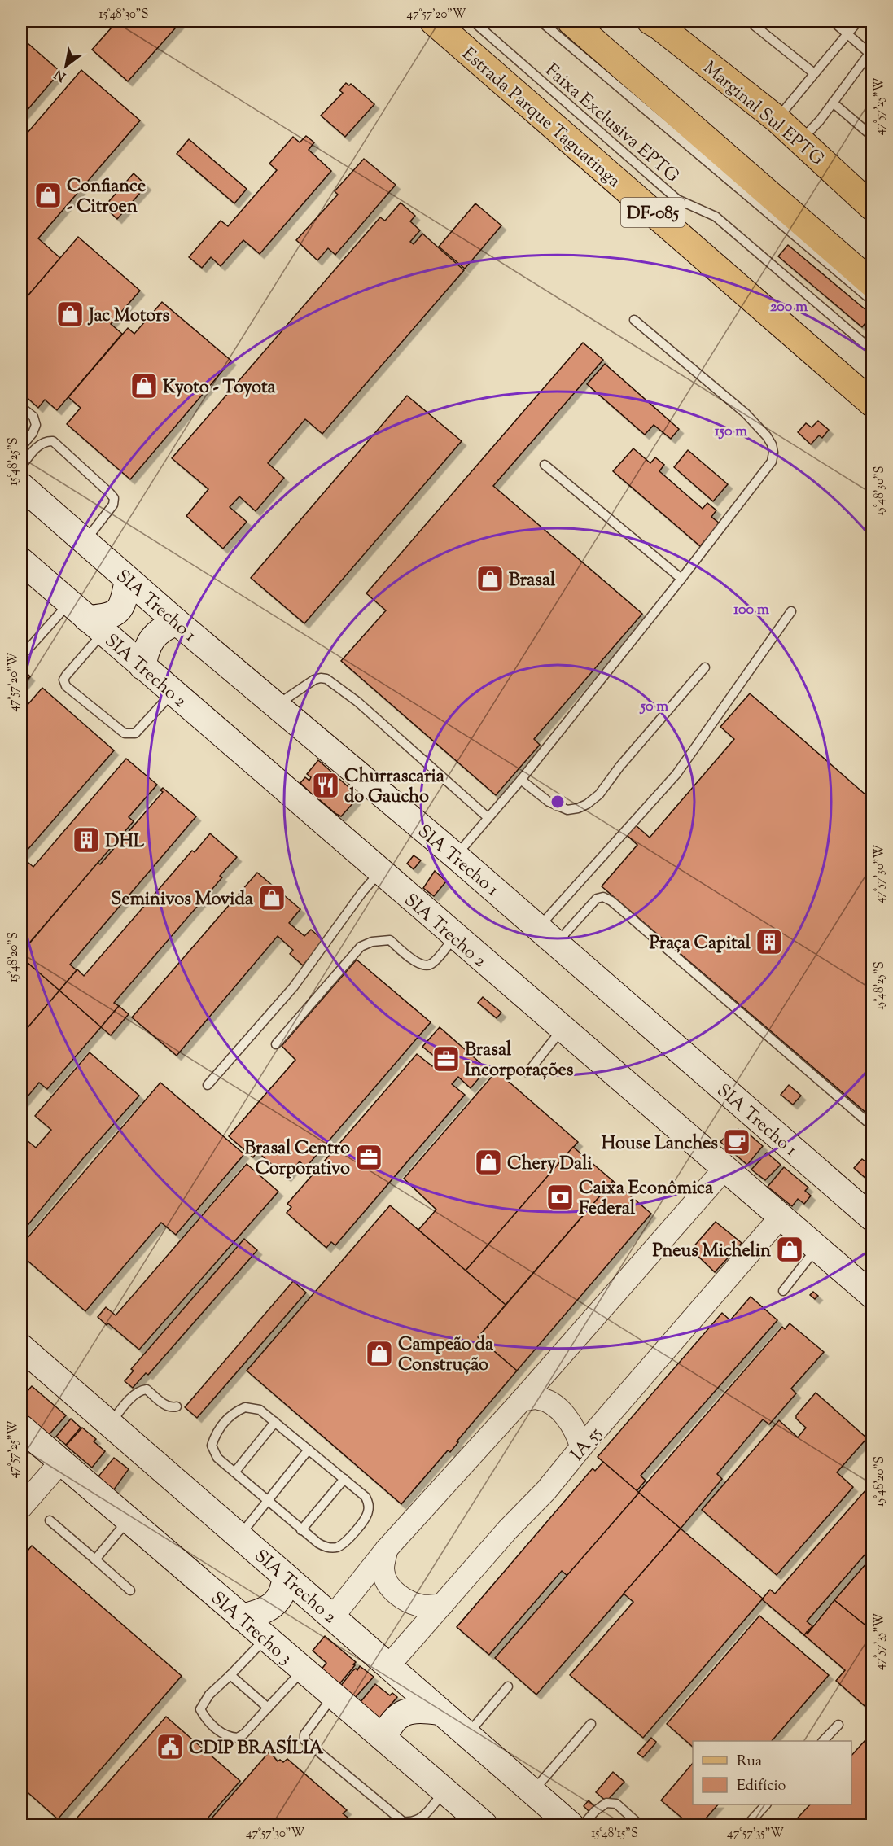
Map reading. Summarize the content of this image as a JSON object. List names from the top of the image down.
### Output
{
  "streets": {
    "main road": [
      "Marginal Sul EPTG",
      "Estrada Parque Taguatinga",
      "DF-085",
      "SIA Trecho 1",
      "SIA Trecho 2",
      "SIA Trecho 3"
    ],
    "street": ["IA 55"],
    "lane": ["Faixa Exclusiva EPTG"]
  },
  "crossings": [
    ["SIA Trecho 2", "IA 55"]
  ],
  "places": {
    "shop": [
      "Confiance - Citroen",
      "Jac Motors",
      "Kyoto - Toyota",
      "Brasal",
      "Seminivos Movida",
      "Chery Dali",
      "Pneus Michelin",
      "Campeão da Construção"
    ],
    "restaurant": ["Churrascaria do Gaucho"],
    "building": ["DHL", "Praça Capital"],
    "office": ["Brasal Incorporações", "Brasal Centro Corporativo"],
    "cafe": ["House Lanches"],
    "bank": ["Caixa Econômica Federal"],
    "public building": ["CDIP BRASÍLIA"]
  },
  "legend": ["Rua", "Edifício"],
  "north": "bottom left",
  "coordinates": [
    "15°48'30\"S",
    "47°57'20\"W",
    "47°57'25\"W",
    "15°48'25\"S",
    "47°57'30\"W",
    "15°48'20\"S",
    "47°57'35\"W",
    "15°48'15\"S"
  ],
  "rings": [
    "200 m",
    "150 m",
    "100 m",
    "50 m"
  ]
}
